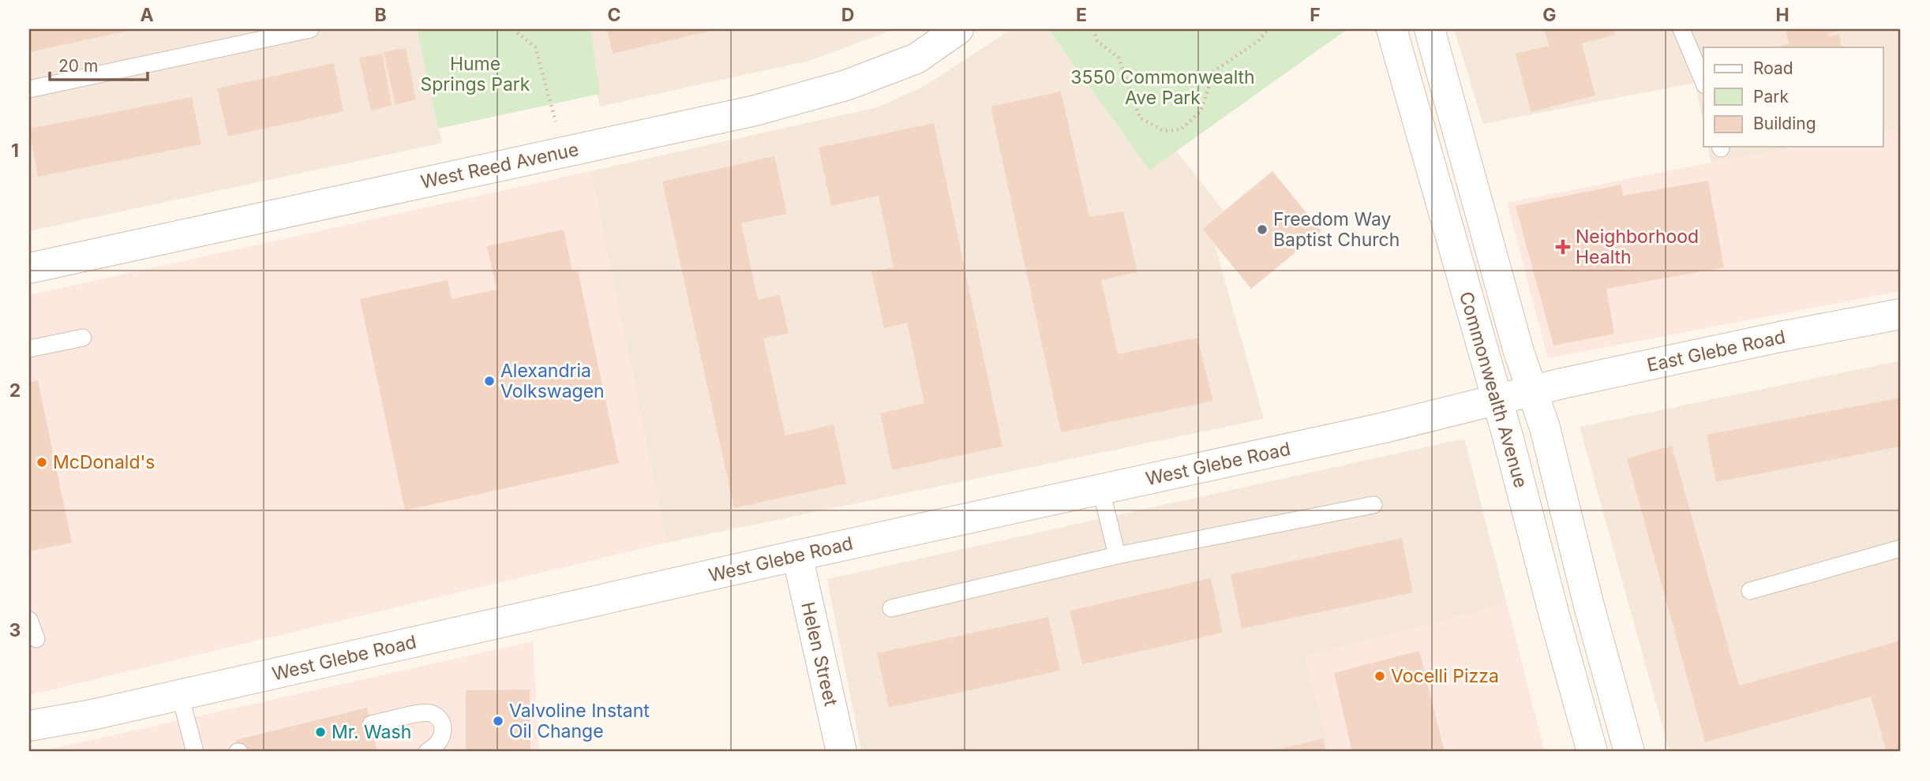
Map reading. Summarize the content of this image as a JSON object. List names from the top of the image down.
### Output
{
  "streets": {
    "street": [
      "West Reed Avenue",
      "East Glebe Road",
      "Commonwealth Avenue",
      "West Glebe Road",
      "Helen Street"
    ]
  },
  "crossings": [
    ["East Glebe Road", "Commonwealth Avenue"],
    ["East Glebe Road", "West Glebe Road"],
    ["Commonwealth Avenue", "West Glebe Road"],
    ["West Glebe Road", "Helen Street"]
  ],
  "parks": ["Hume Springs Park", "3550 Commonwealth Ave Park"],
  "places": {
    "other": [
      "Freedom Way Baptist Church",
      "Alexandria Volkswagen",
      "McDonald's",
      "Vocelli Pizza",
      "Valvoline Instant Oil Change",
      "Mr. Wash"
    ],
    "health": ["Neighborhood Health"]
  },
  "legend": ["Road", "Park", "Building"],
  "scale_bar": "20 m",
  "grid": {
    "columns": [
      "A",
      "B",
      "C",
      "D",
      "E",
      "F",
      "G",
      "H"
    ],
    "rows": ["1", "2", "3"]
  }
}
